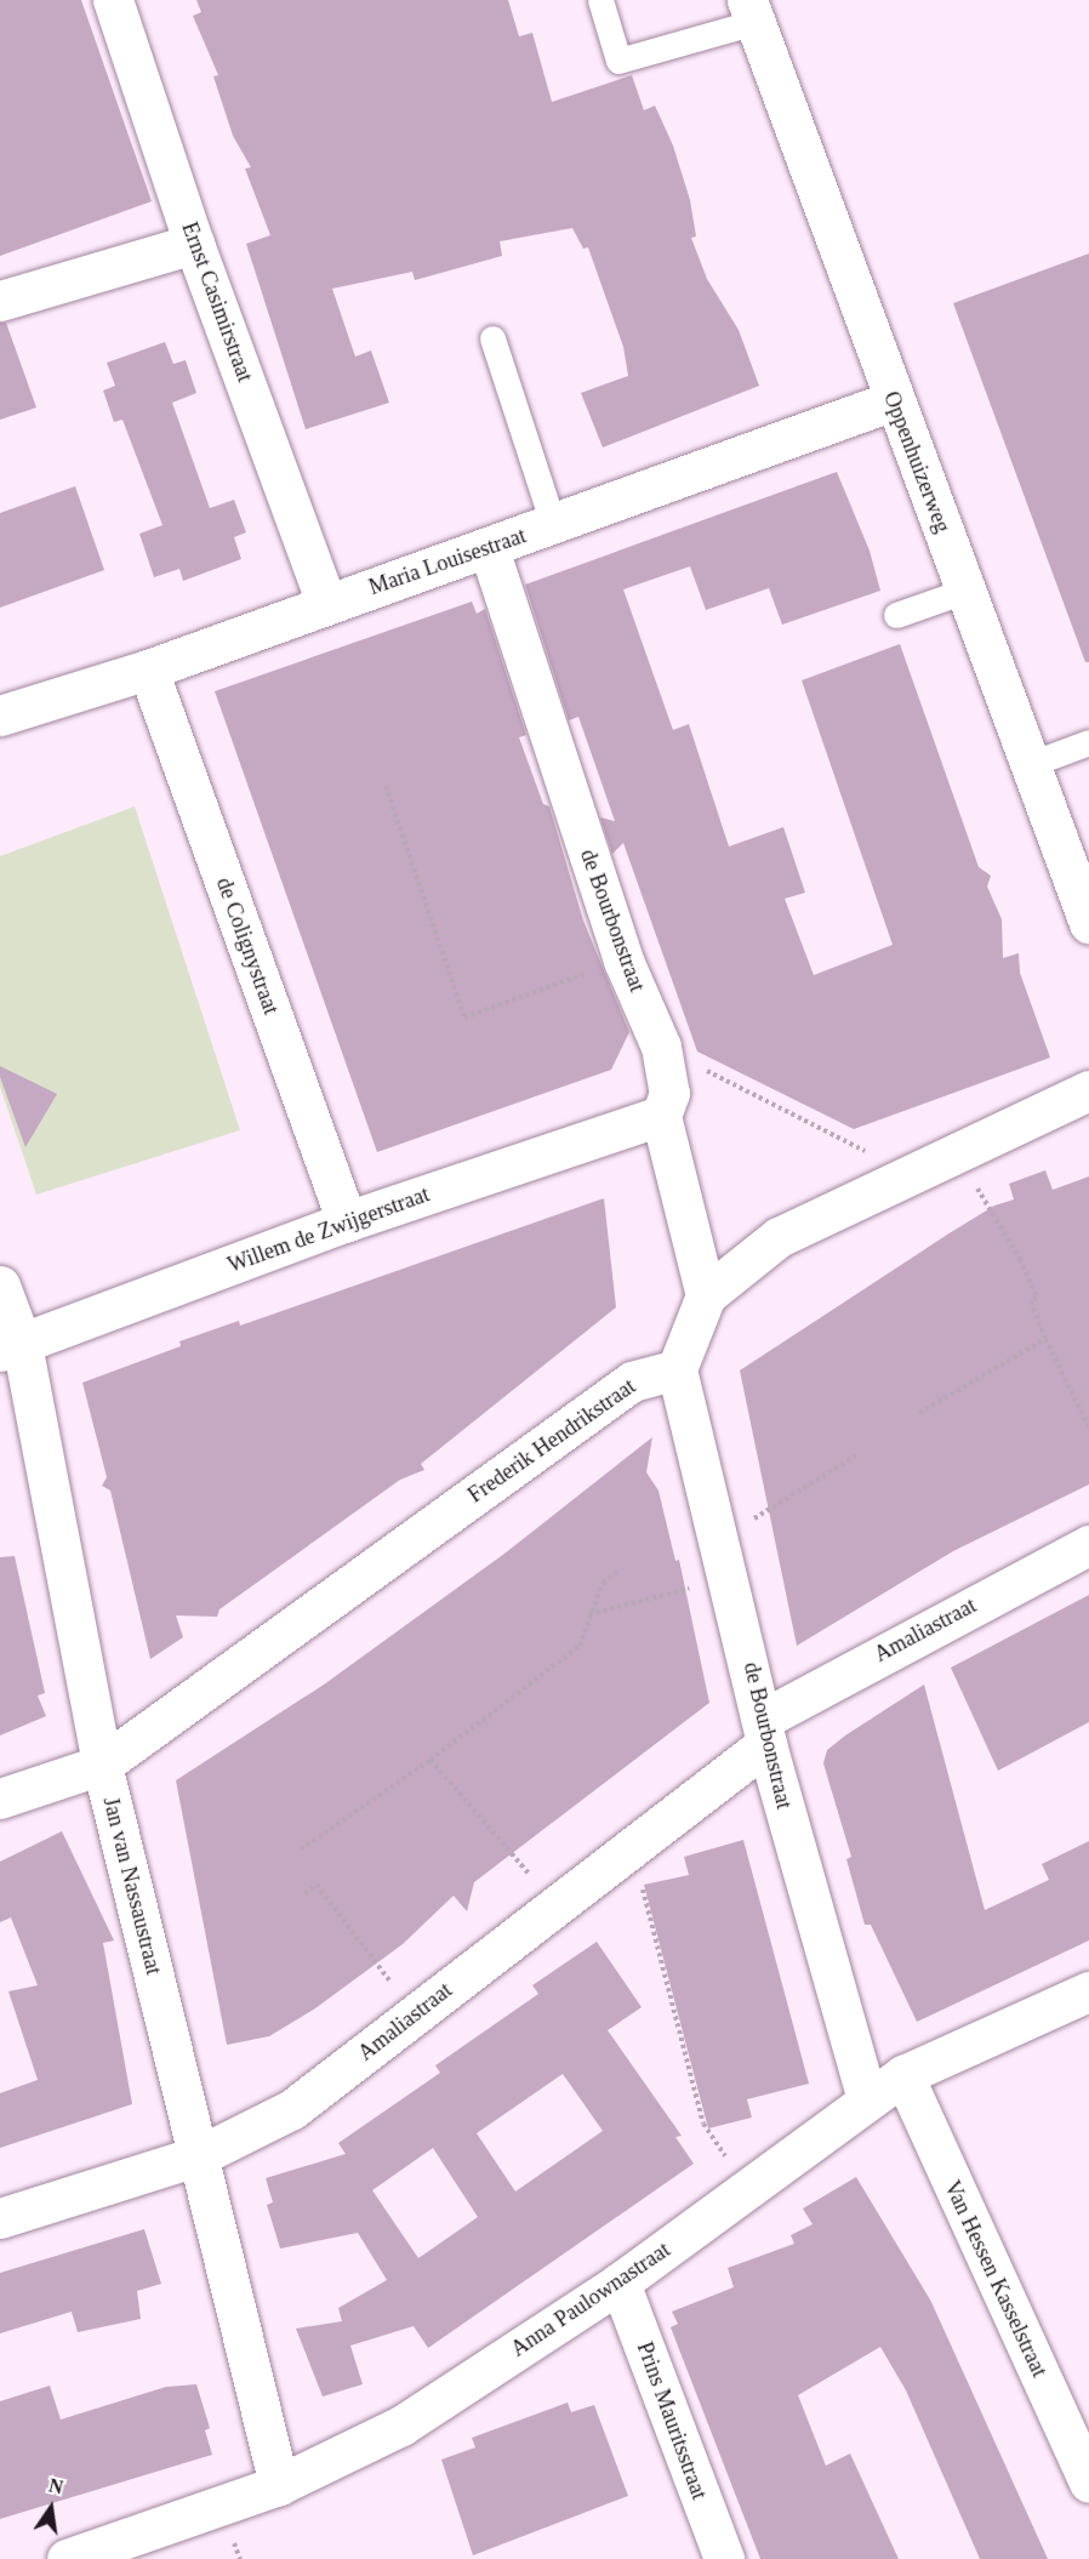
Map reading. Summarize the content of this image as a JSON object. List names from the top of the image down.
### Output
{
  "streets": {
    "street": [
      "Ernst Casimirstraat",
      "Oppenhuizerweg",
      "Maria Louisestraat",
      "de Bourbonstraat",
      "de Colignystraat",
      "Willem de Zwijgerstraat",
      "Frederik Hendrikstraat",
      "Amaliastraat",
      "Jan van Nassaustraat",
      "Van Hessen Kasselstraat",
      "Anna Paulownastraat",
      "Prins Mauritsstraat"
    ]
  },
  "crossings": [
    ["Ernst Casimirstraat", "Maria Louisestraat"],
    ["Oppenhuizerweg", "Maria Louisestraat"],
    ["Maria Louisestraat", "de Bourbonstraat"],
    ["Maria Louisestraat", "de Colignystraat"],
    ["de Bourbonstraat", "Willem de Zwijgerstraat"],
    ["de Bourbonstraat", "Frederik Hendrikstraat"],
    ["de Bourbonstraat", "Amaliastraat"],
    ["de Bourbonstraat", "Anna Paulownastraat"],
    ["de Colignystraat", "Willem de Zwijgerstraat"],
    ["Willem de Zwijgerstraat", "Jan van Nassaustraat"],
    ["Frederik Hendrikstraat", "Jan van Nassaustraat"],
    ["Amaliastraat", "Jan van Nassaustraat"],
    ["Jan van Nassaustraat", "Anna Paulownastraat"],
    ["Van Hessen Kasselstraat", "Anna Paulownastraat"],
    ["Anna Paulownastraat", "Prins Mauritsstraat"]
  ],
  "north": "top"
}
